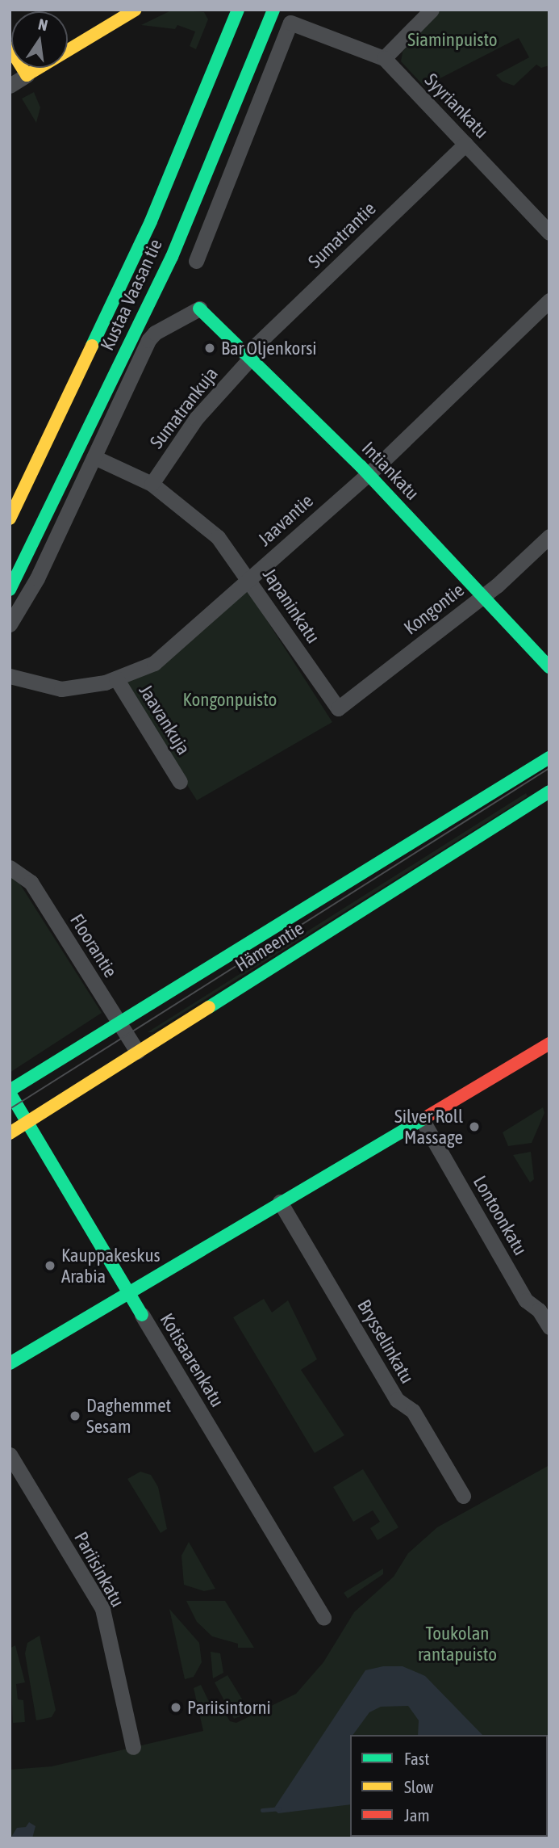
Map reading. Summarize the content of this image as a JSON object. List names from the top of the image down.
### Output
{
  "streets": {
    "main road": [
      "Kustaa Vaasan tie",
      "Intiankatu",
      "Hämeentie",
      "Kotisaarenkatu"
    ],
    "street": [
      "Syyriankatu",
      "Sumatrantie",
      "Sumatrankuja",
      "Jaavantie",
      "Japaninkatu",
      "Kongontie",
      "Jaavankuja",
      "Floorantie",
      "Lontoonkatu",
      "Brysselinkatu",
      "Pariisinkatu"
    ]
  },
  "crossings": [
    ["Syyriankatu", "Sumatrantie"],
    ["Sumatrantie", "Sumatrankuja"],
    ["Sumatrantie", "Intiankatu"],
    ["Kustaa Vaasan tie", "Intiankatu"],
    ["Kustaa Vaasan tie", "Japaninkatu"],
    ["Sumatrankuja", "Intiankatu"],
    ["Sumatrankuja", "Japaninkatu"],
    ["Intiankatu", "Jaavantie"],
    ["Intiankatu", "Kongontie"],
    ["Jaavantie", "Japaninkatu"],
    ["Jaavantie", "Jaavankuja"],
    ["Japaninkatu", "Kongontie"],
    ["Floorantie", "Hämeentie"],
    ["Hämeentie", "Kotisaarenkatu"]
  ],
  "parks": ["Siaminpuisto", "Kongonpuisto", "Toukolan rantapuisto"],
  "places": [
    "Bar Oljenkorsi",
    "Silver Roll Massage",
    "Kauppakeskus Arabia",
    "Daghemmet Sesam",
    "Pariisintorni"
  ],
  "legend": ["Fast", "Slow", "Jam"],
  "north": "top"
}
